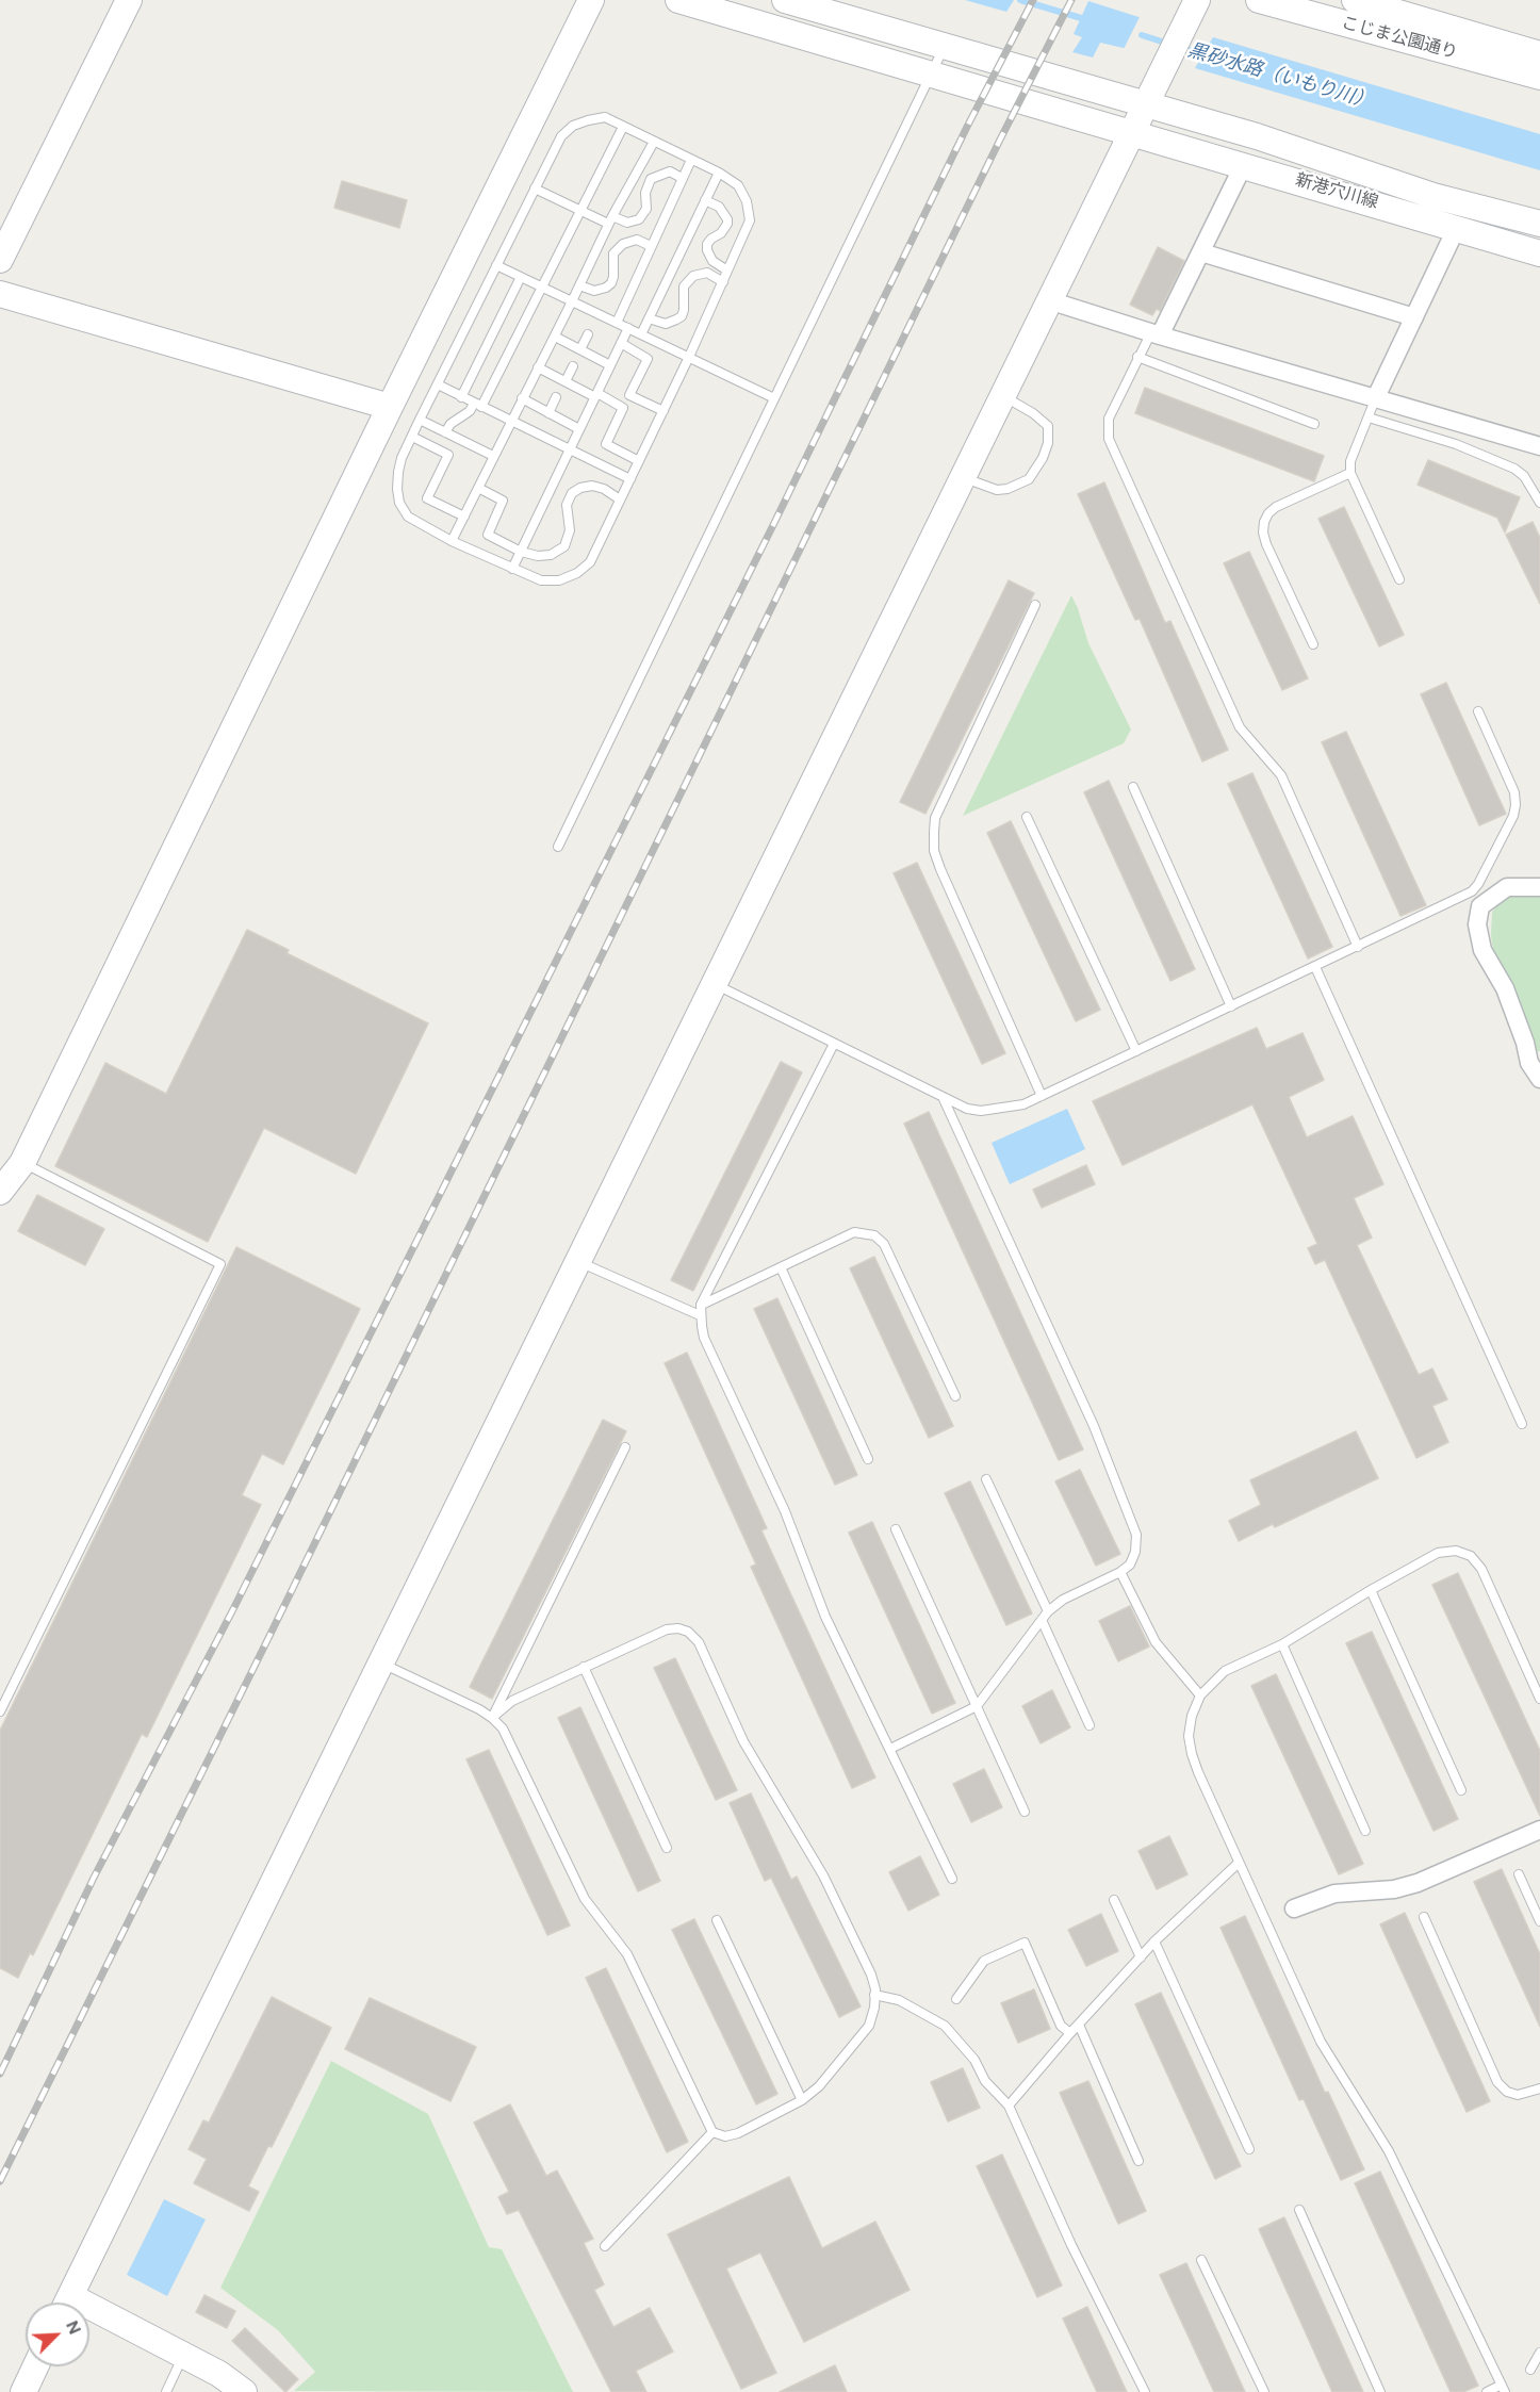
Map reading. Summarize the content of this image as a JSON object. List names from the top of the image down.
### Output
{
  "streets": {
    "street": ["こじま公園通り", "新港穴川線"]
  },
  "water": ["黒砂水路（いもり川）"],
  "north": "top right"
}
